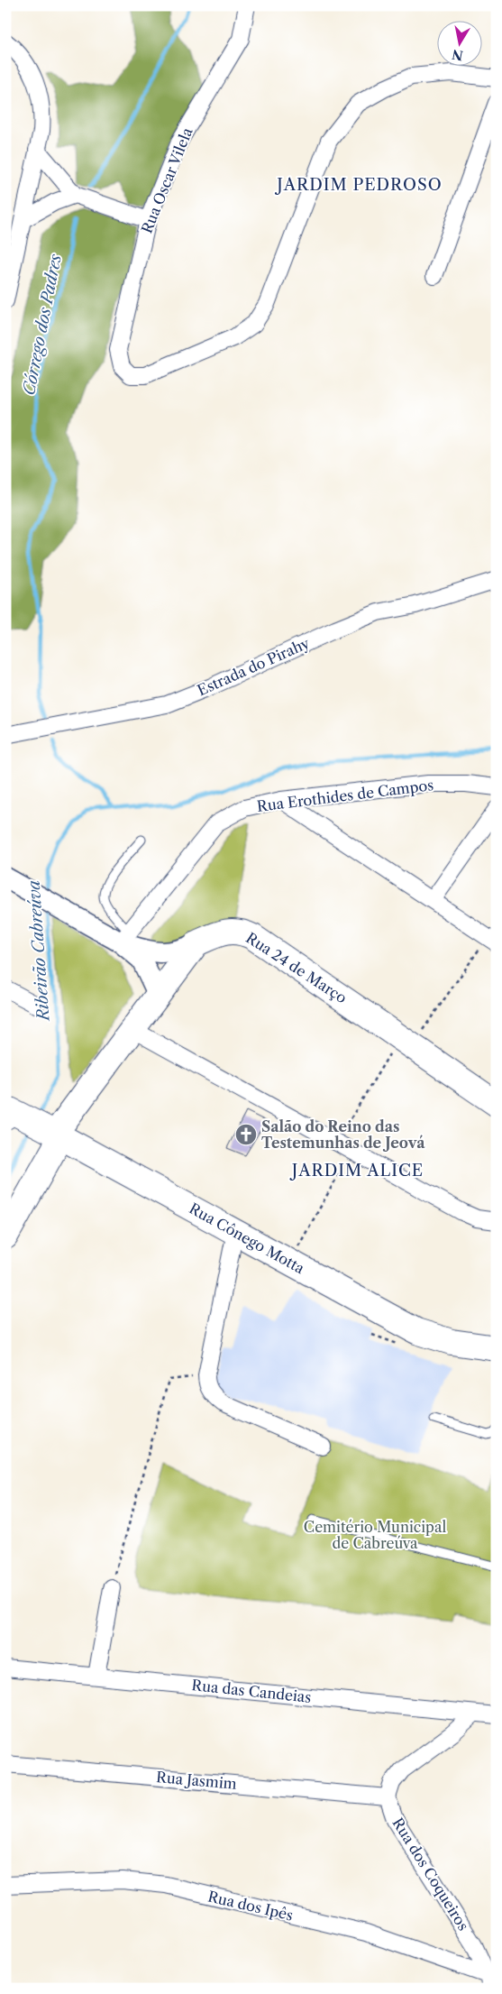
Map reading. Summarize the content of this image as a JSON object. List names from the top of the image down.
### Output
{
  "streets": {
    "main road": ["Rua 24 de Março", "Rua Cônego Motta"],
    "street": [
      "Rua Oscar Vilela",
      "Estrada do Pirahy",
      "Rua Erothides de Campos",
      "Rua das Candeias",
      "Rua Jasmim",
      "Rua dos Coqueiros",
      "Rua dos Ipês"
    ]
  },
  "crossings": [
    ["Rua 24 de Março", "Rua Cônego Motta"],
    ["Rua Jasmim", "Rua dos Coqueiros"],
    ["Rua dos Coqueiros", "Rua dos Ipês"]
  ],
  "districts": ["JARDIM PEDROSO", "JARDIM ALICE"],
  "water": ["Córrego dos Padres", "Ribeirão Cabreúva"],
  "parks": ["Cemitério Municipal de Cabreúva"],
  "places": {
    "church": ["Salão do Reino das Testemunhas de Jeová"]
  },
  "north": "bottom"
}
